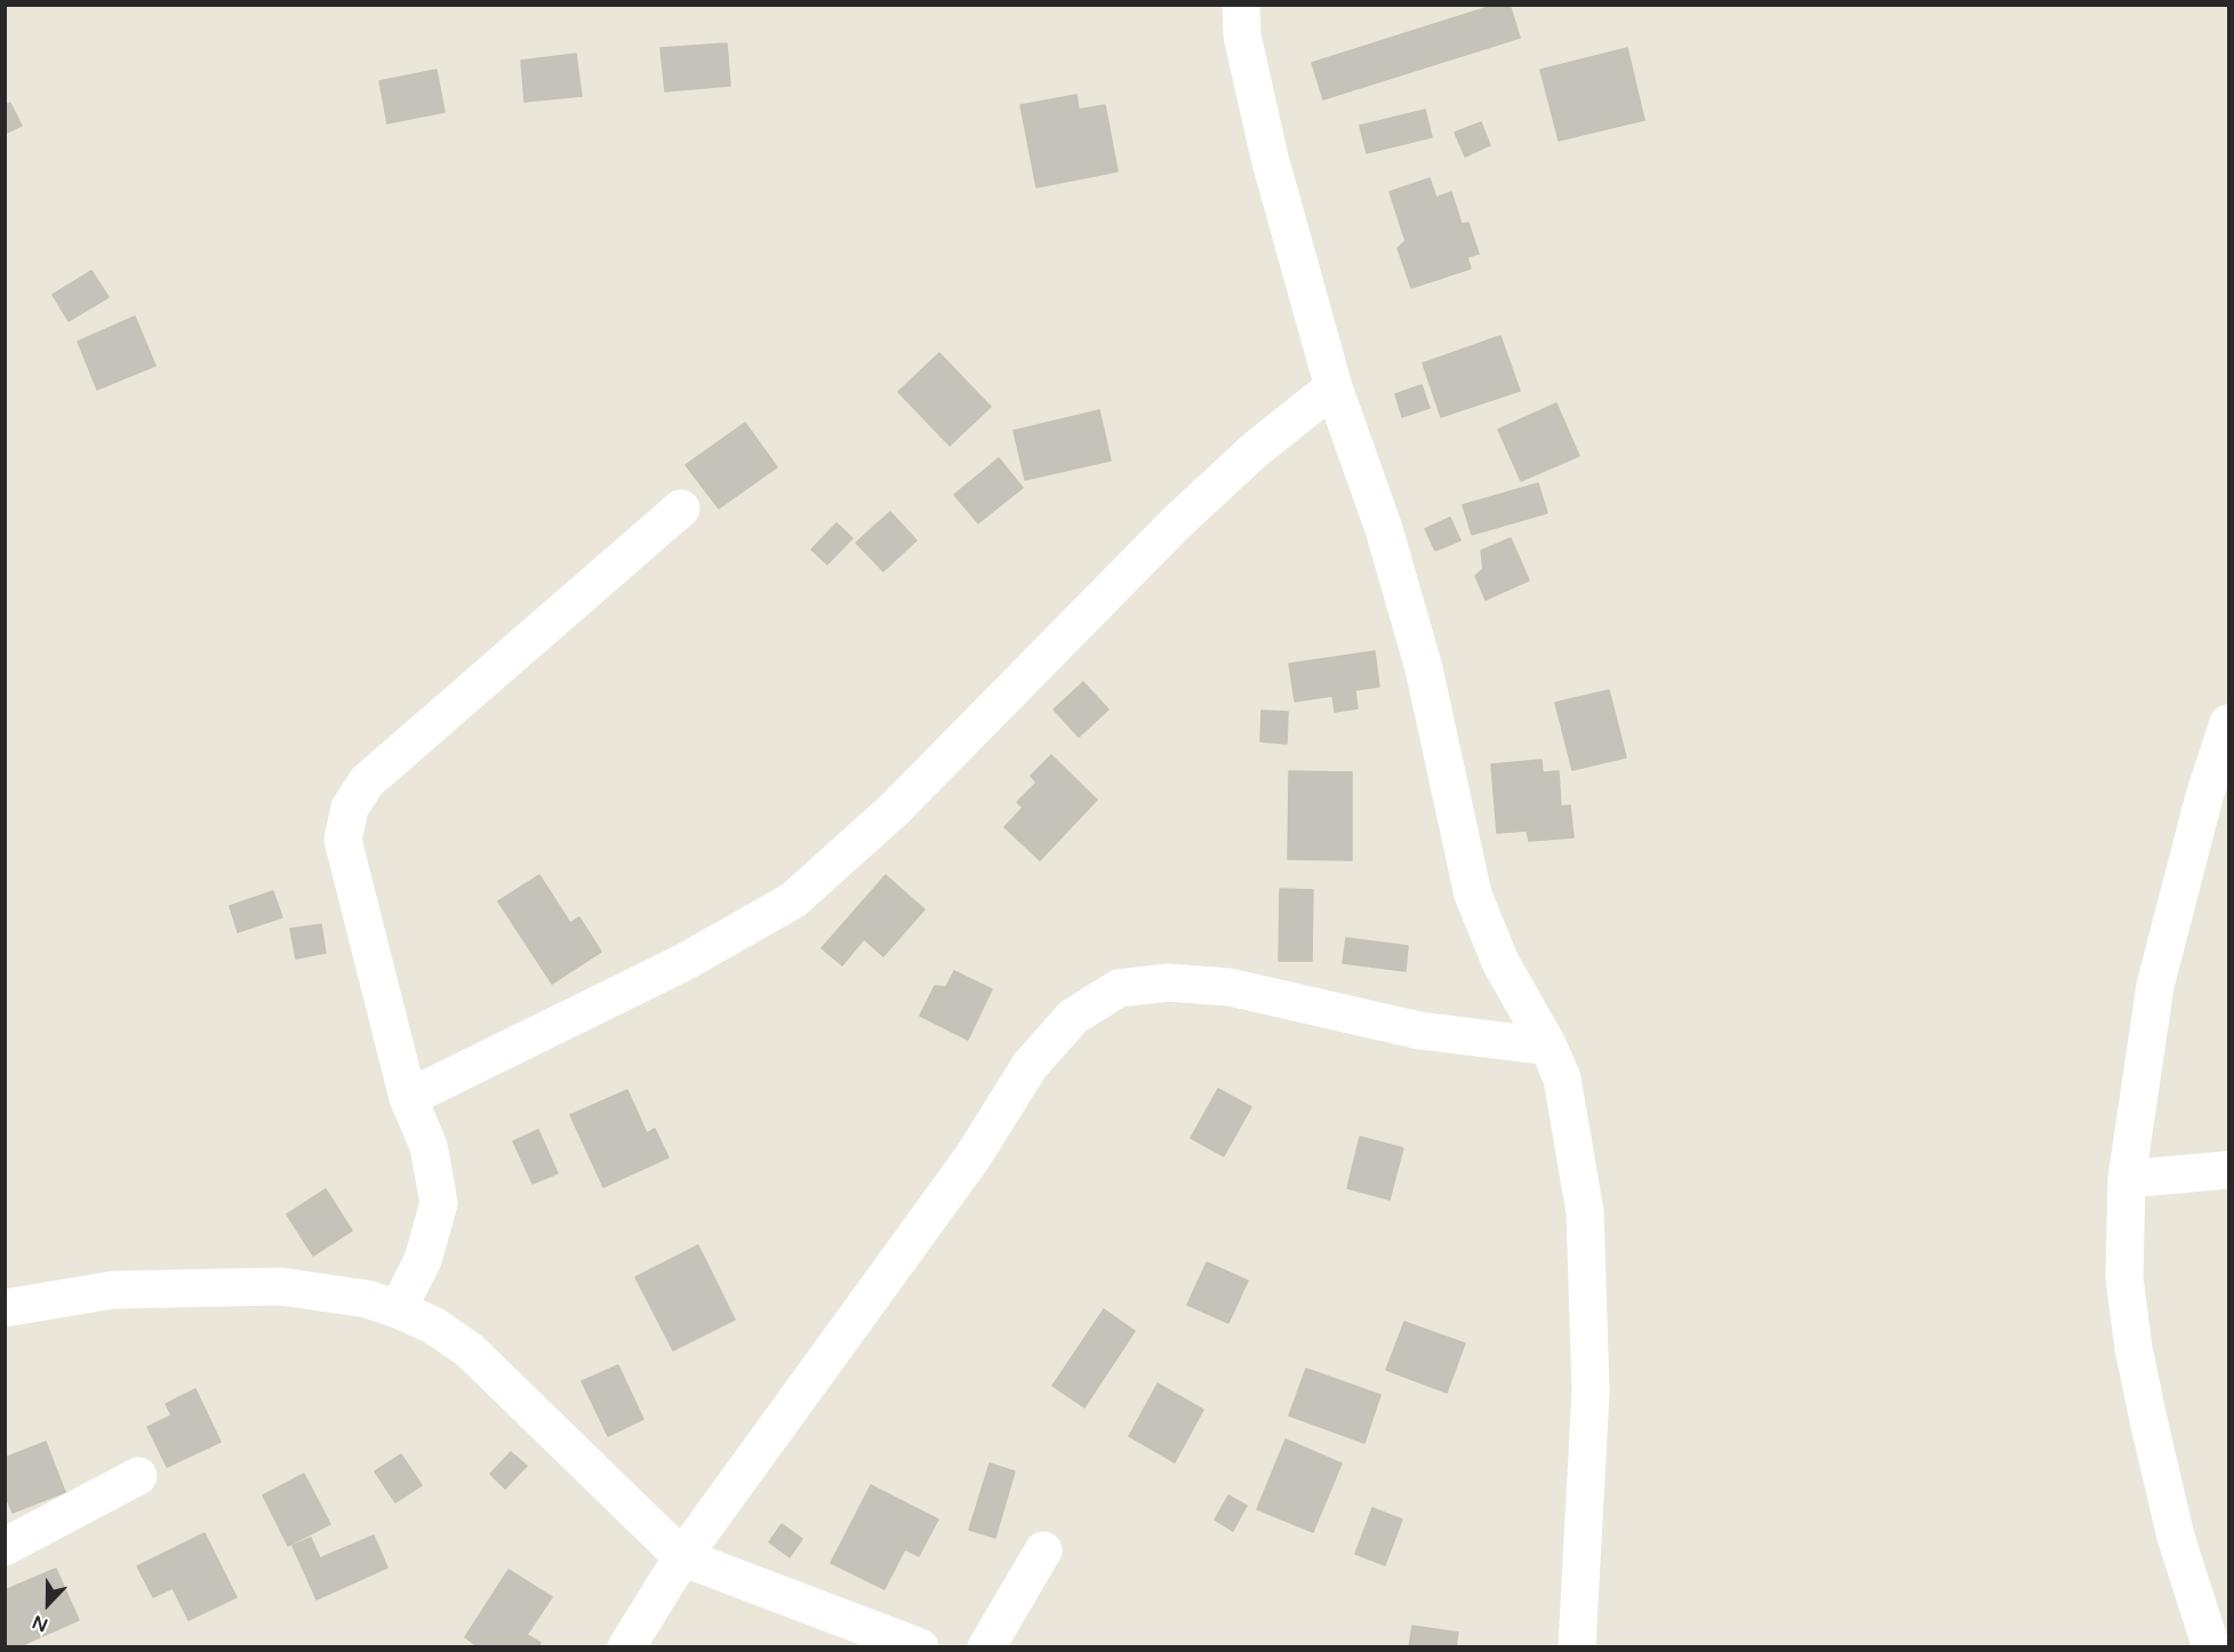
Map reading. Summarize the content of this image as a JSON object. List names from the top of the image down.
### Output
{
  "north": "bottom"
}
